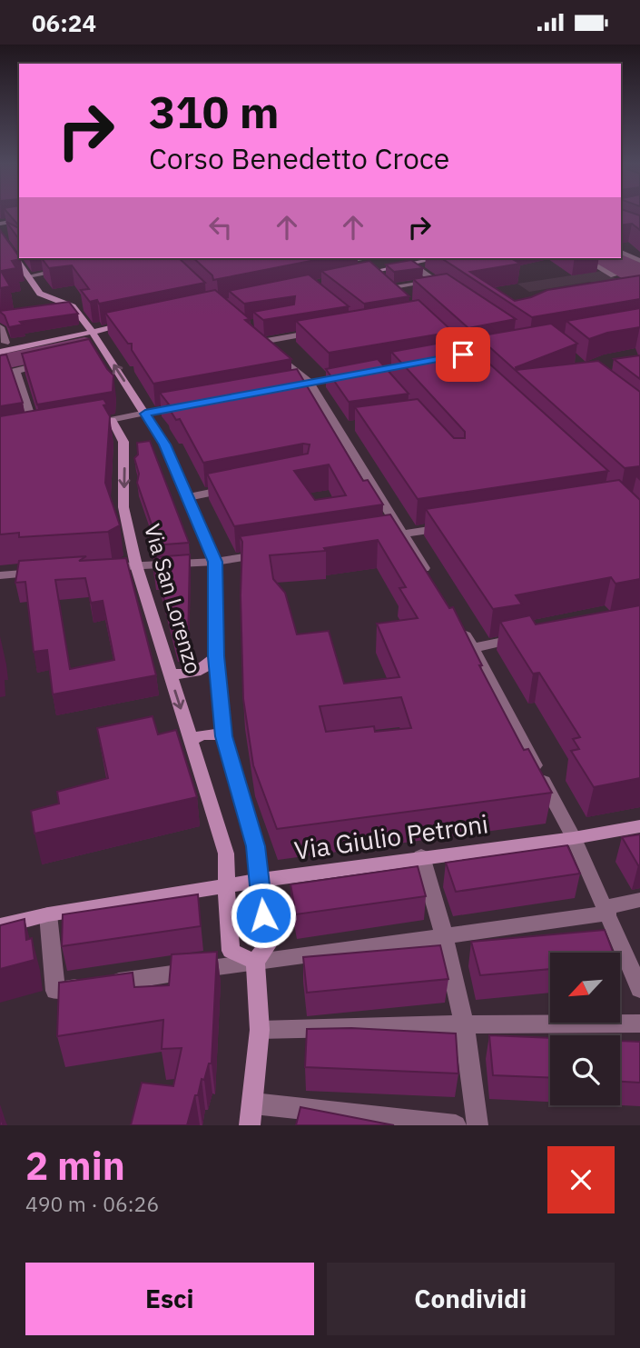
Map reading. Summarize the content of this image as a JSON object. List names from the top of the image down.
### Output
{
  "streets": {
    "main road": ["Via San Lorenzo", "Via Giulio Petroni"]
  },
  "crossings": [
    ["Via San Lorenzo", "Via Giulio Petroni"]
  ],
  "north": "bottom left",
  "page": {
    "status": "06:24",
    "turn": ["310 m", "Corso Benedetto Croce"],
    "heading": ["2 min", "490 m · 06:26"],
    "buttons": ["Esci", "Condividi"]
  }
}
